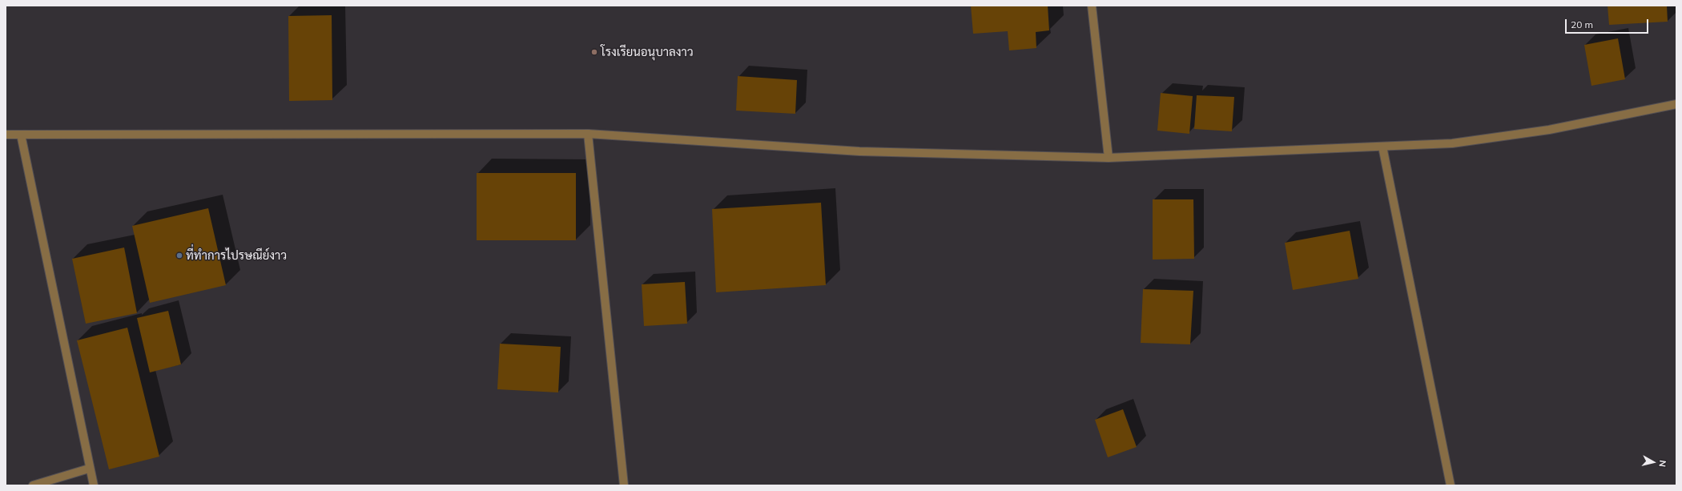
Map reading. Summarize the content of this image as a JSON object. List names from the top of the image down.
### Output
{
  "places": ["โรงเรียนอนุบาลงาว", "ที่ทำการไปรษณีย์งาว"],
  "scale_bar": "20 m",
  "north": "right"
}
